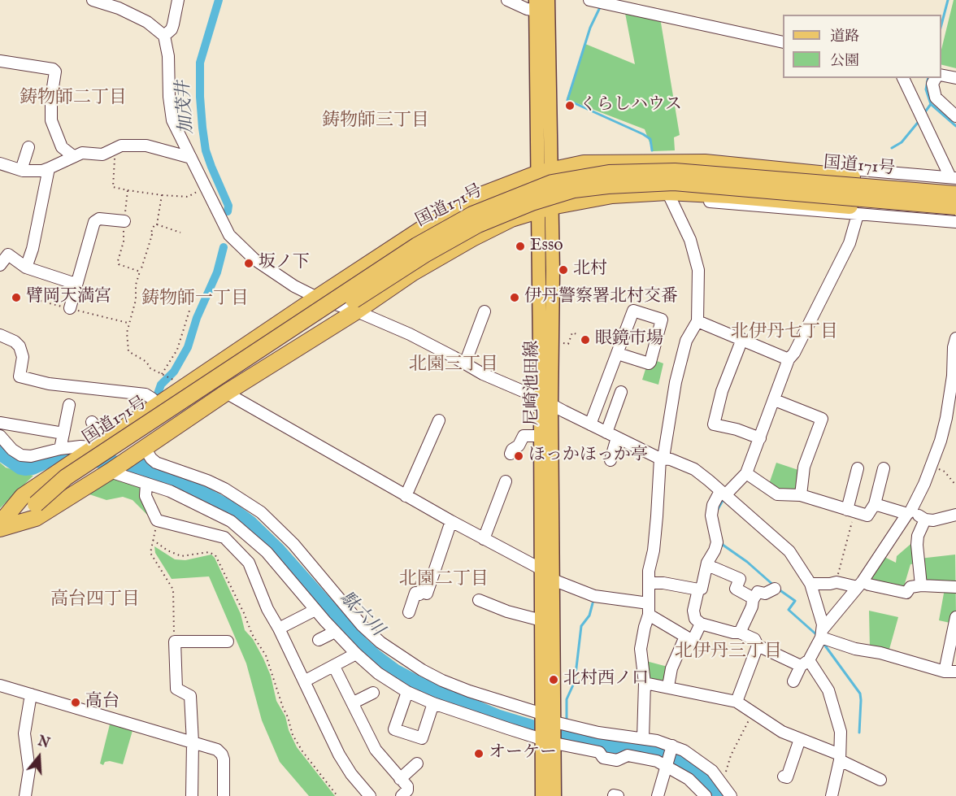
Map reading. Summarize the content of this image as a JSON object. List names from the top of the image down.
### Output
{
  "streets": {
    "highway": ["国道171号"],
    "main road": ["尼崎池田線"]
  },
  "districts": [
    "鋳物師二丁目",
    "鋳物師三丁目",
    "鋳物師一丁目",
    "北伊丹七丁目",
    "北園三丁目",
    "北園二丁目",
    "高台四丁目",
    "北伊丹三丁目"
  ],
  "water": ["加茂井", "駄六川"],
  "places": [
    "くらしハウス",
    "Esso",
    "坂ノ下",
    "北村",
    "臂岡天満宮",
    "伊丹警察署北村交番",
    "眼鏡市場",
    "ほっかほっか亭",
    "北村西ノ口",
    "高台",
    "オーケー"
  ],
  "legend": ["道路", "公園"],
  "north": "top"
}
